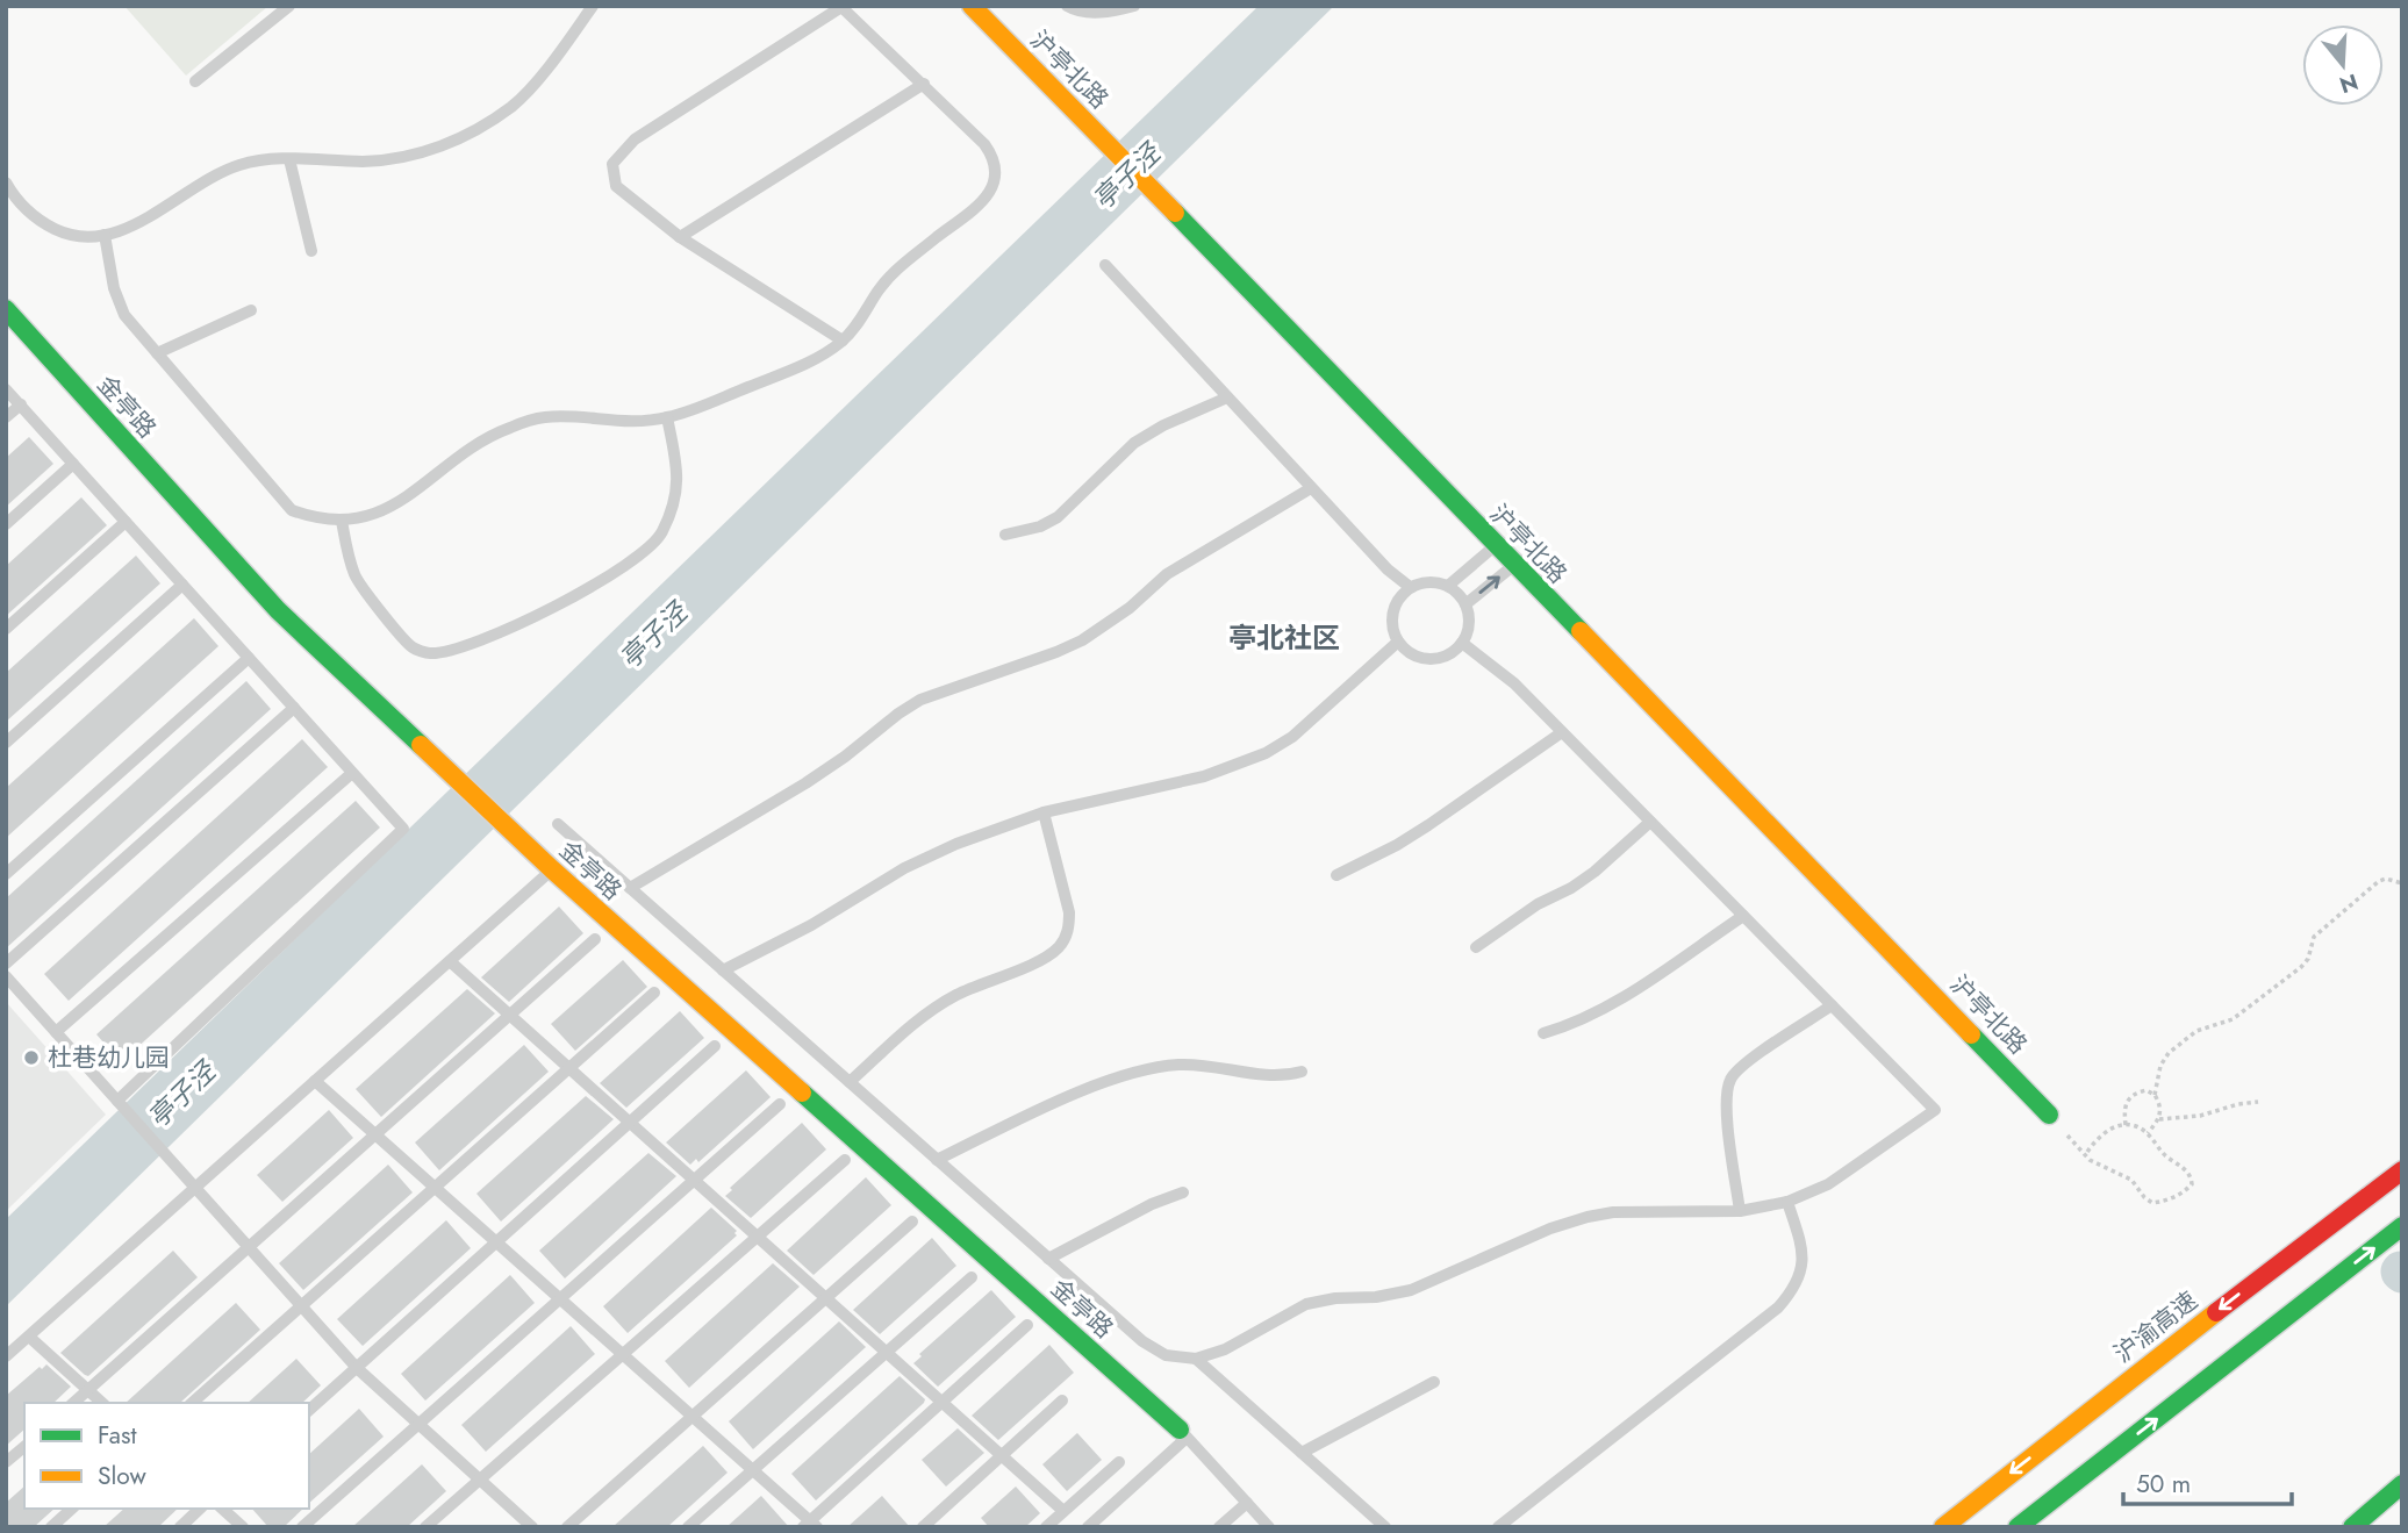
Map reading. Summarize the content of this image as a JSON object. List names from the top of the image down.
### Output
{
  "streets": {
    "main road": ["沪亭北路", "金亭路", "沪渝高速"]
  },
  "districts": ["亭北社区"],
  "water": ["亭子泾"],
  "places": ["杜巷幼儿园"],
  "legend": ["Fast", "Slow"],
  "scale_bar": "50 m",
  "north": "bottom"
}
